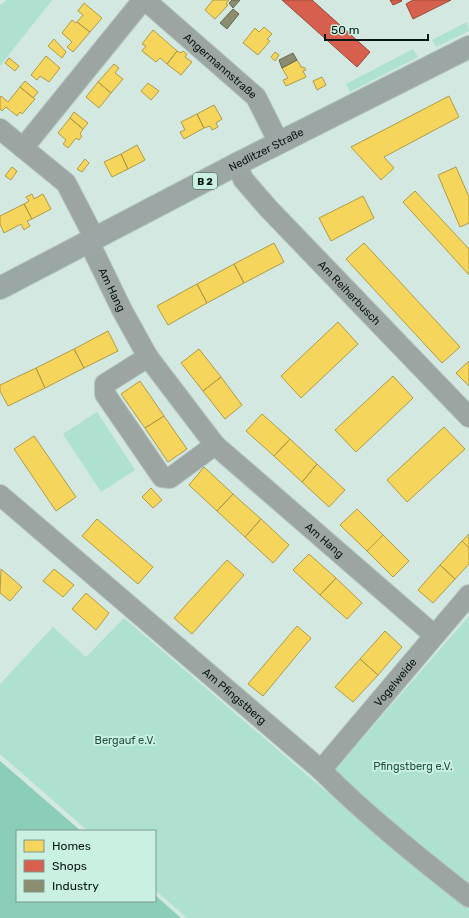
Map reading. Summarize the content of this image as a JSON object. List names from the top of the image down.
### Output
{
  "streets": {
    "main road": ["Nedlitzer Straße", "B 2"],
    "street": [
      "Angermannstraße",
      "Am Hang",
      "Am Reiherbusch",
      "Vogelweide",
      "Am Pfingstberg"
    ]
  },
  "crossings": [
    ["Angermannstraße", "Nedlitzer Straße"],
    ["Nedlitzer Straße", "Am Hang"],
    ["Nedlitzer Straße", "Am Reiherbusch"],
    ["Am Hang", "Vogelweide"],
    ["Vogelweide", "Am Pfingstberg"]
  ],
  "parks": ["Bergauf e.V.", "Pfingstberg e.V."],
  "legend": ["Homes", "Shops", "Industry"],
  "scale_bar": "50 m"
}
